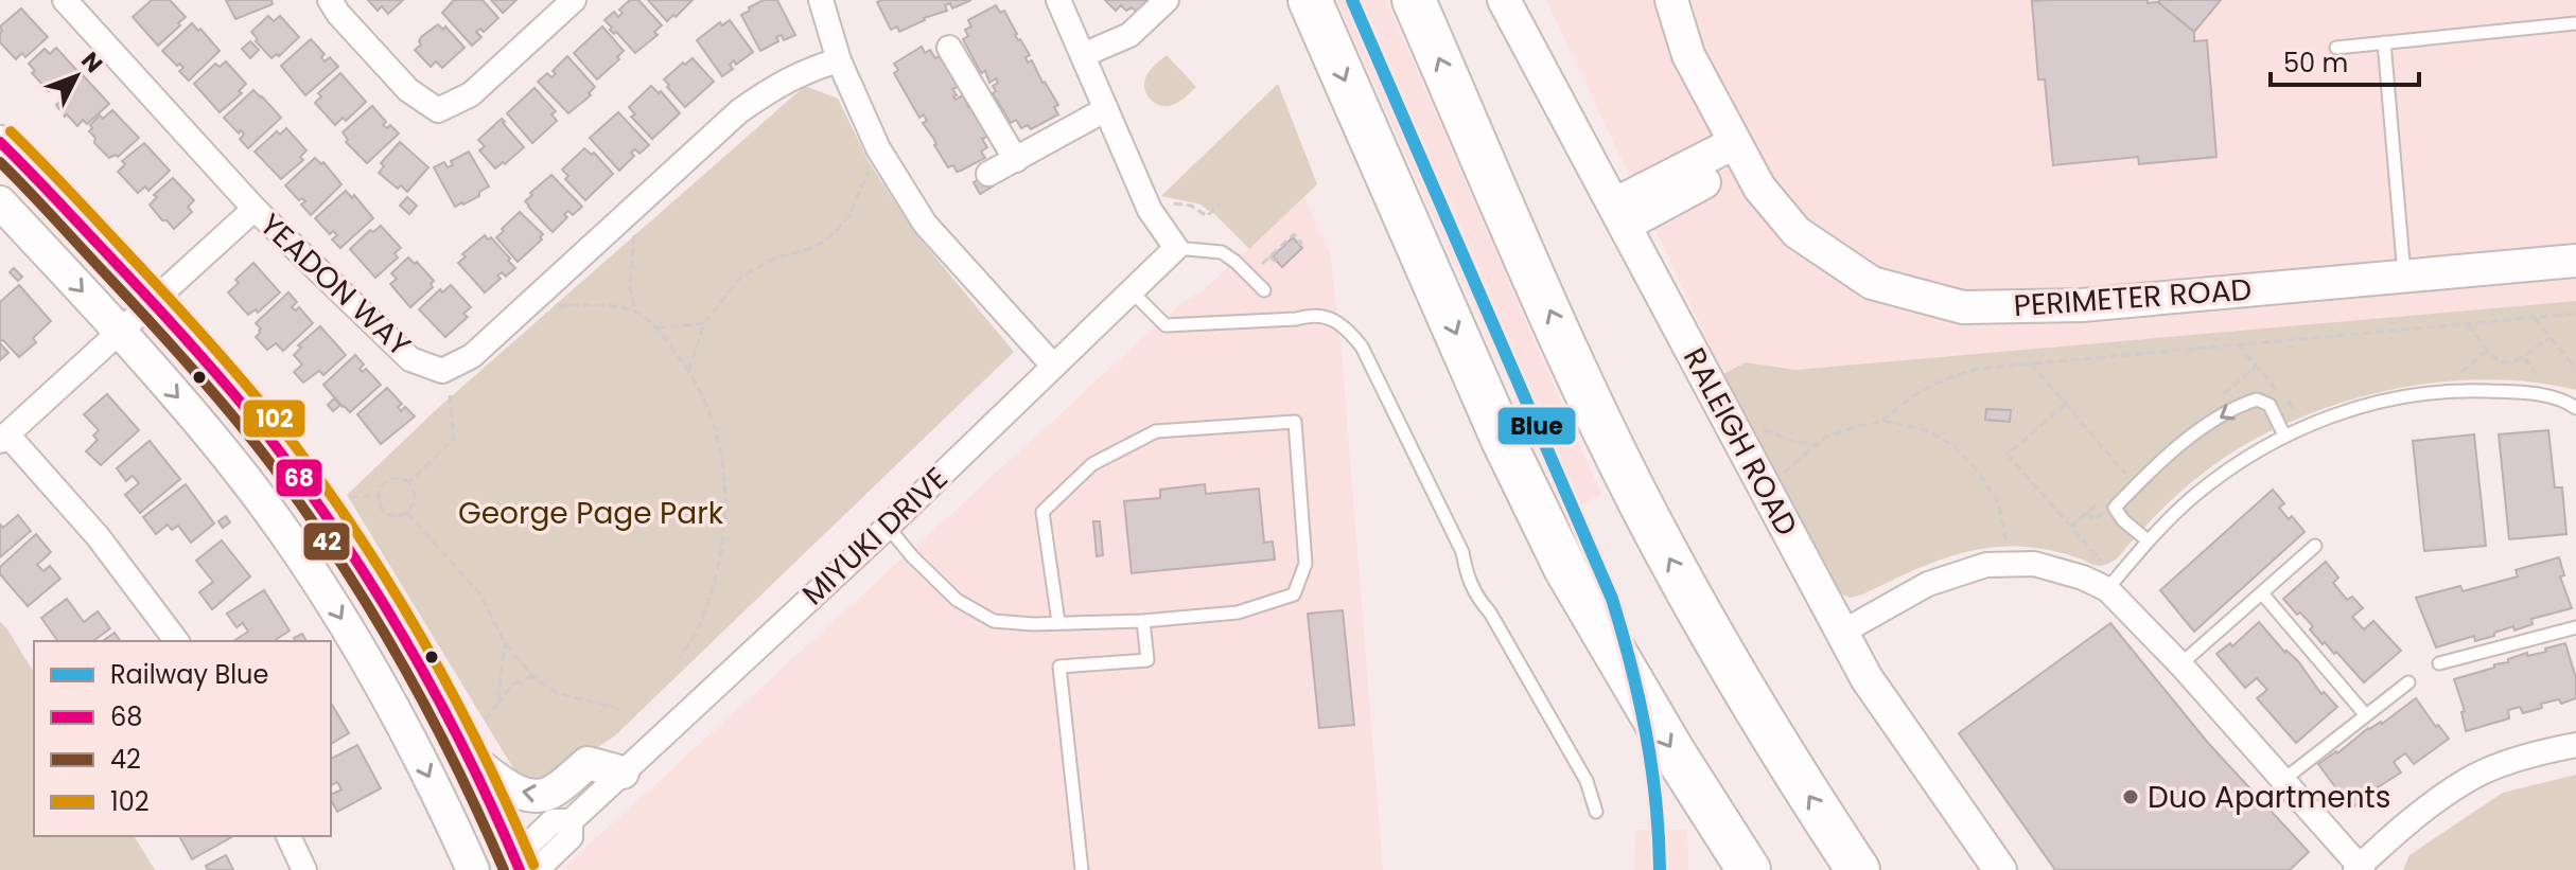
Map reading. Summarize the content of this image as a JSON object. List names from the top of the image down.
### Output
{
  "streets": {
    "street": [
      "YEADON WAY",
      "PERIMETER ROAD",
      "RALEIGH ROAD",
      "MIYUKI DRIVE"
    ]
  },
  "parks": ["George Page Park"],
  "places": ["Duo Apartments"],
  "lines": [
    "rail line Blue",
    "transit line 102",
    "transit line 68",
    "transit line 42"
  ],
  "legend": [
    "Railway Blue",
    "68",
    "42",
    "102"
  ],
  "scale_bar": "50 m",
  "north": "top right"
}
